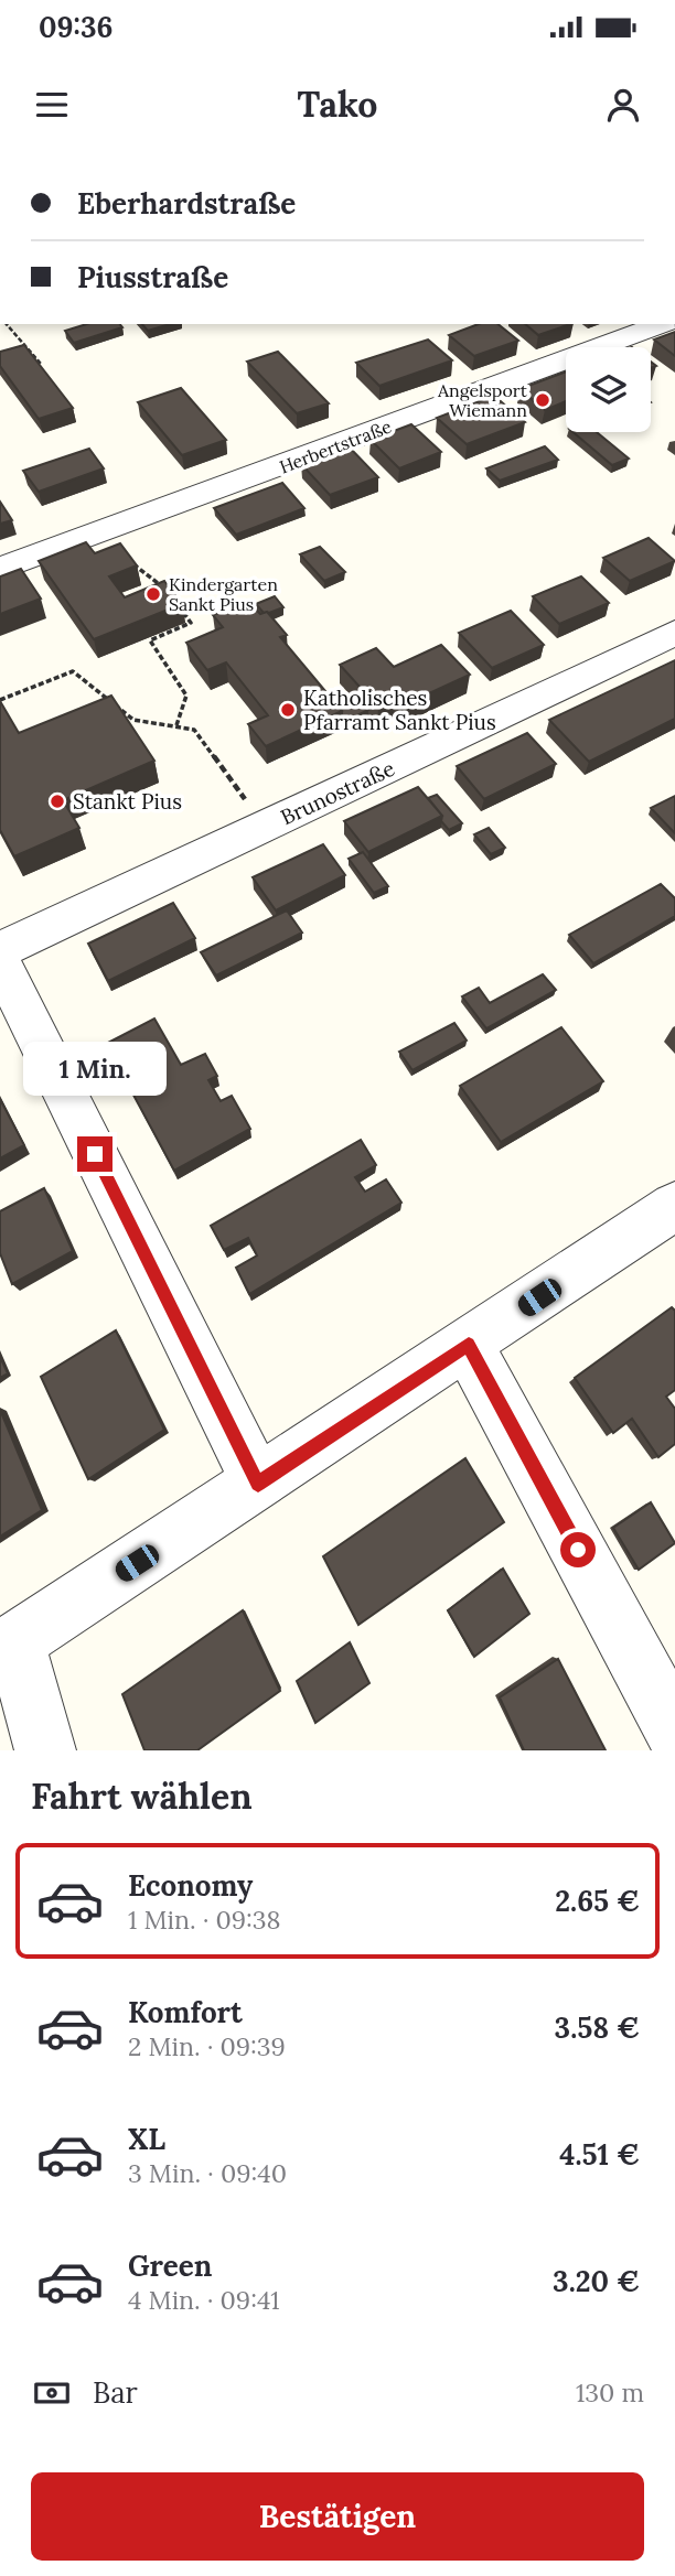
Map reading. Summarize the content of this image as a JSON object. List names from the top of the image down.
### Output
{
  "streets": {
    "street": ["Herbertstraße", "Brunostraße"]
  },
  "places": [
    "Angelsport Wiemann",
    "Kindergarten Sankt Pius",
    "Katholisches Pfarramt Sankt Pius",
    "Stankt Pius"
  ],
  "page": {
    "status": "09:36",
    "header": "Tako",
    "banner": ["Eberhardstraße", "Piusstraße"],
    "bubble": "1 Min.",
    "heading": "Fahrt wählen",
    "list": [
      {
        "name": "Economy",
        "note": "1 Min. · 09:38",
        "value": "2.65 €"
      },
      {
        "name": "Komfort",
        "note": "2 Min. · 09:39",
        "value": "3.58 €"
      },
      {
        "name": "XL",
        "note": "3 Min. · 09:40",
        "value": "4.51 €"
      },
      {
        "name": "Green",
        "note": "4 Min. · 09:41",
        "value": "3.20 €"
      }
    ],
    "pay": ["Bar", "130 m"],
    "buttons": "Bestätigen"
  }
}
